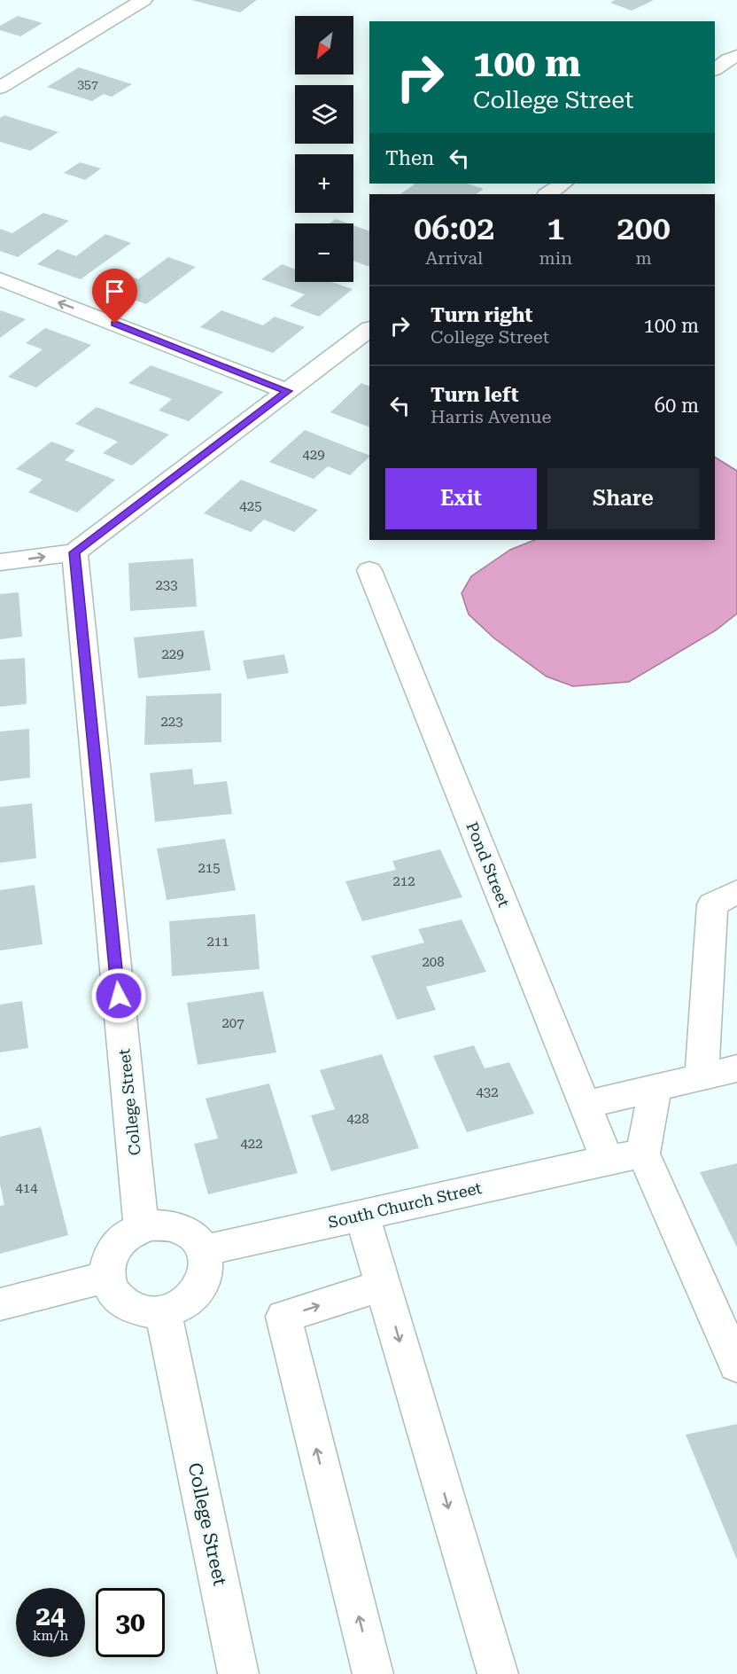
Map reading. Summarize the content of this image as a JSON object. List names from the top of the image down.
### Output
{
  "streets": {
    "street": ["Pond Street", "College Street", "South Church Street"]
  },
  "crossings": [
    ["Pond Street", "South Church Street"],
    ["College Street", "South Church Street"]
  ],
  "house_numbers": [
    "357",
    "429",
    "425",
    "233",
    "229",
    "223",
    "215",
    "212",
    "211",
    "208",
    "207",
    "432",
    "428",
    "422",
    "414"
  ],
  "north": "bottom left",
  "page": {
    "map_buttons": ["+", "−"],
    "turn": ["100 m", "College Street"],
    "then": "Then",
    "eta": [
      "06:02",
      "Arrival",
      "1",
      "min",
      "200",
      "m"
    ],
    "list": [
      {
        "name": "Turn right",
        "note": "College Street",
        "value": "100 m"
      },
      {
        "name": "Turn left",
        "note": "Harris Avenue",
        "value": "60 m"
      }
    ],
    "buttons": ["Exit", "Share"],
    "speed": "24 km/h",
    "limit": "30"
  }
}
